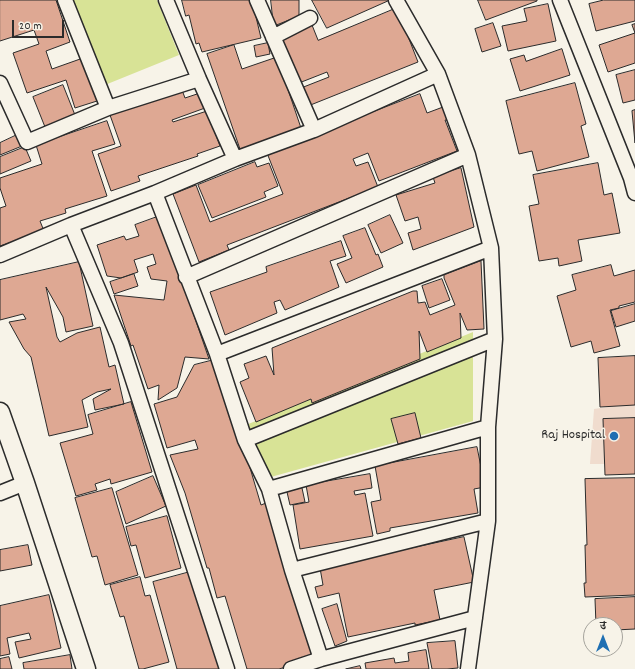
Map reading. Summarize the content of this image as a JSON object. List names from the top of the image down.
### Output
{
  "places": ["Raj Hospital"],
  "scale_bar": "20 m",
  "north": "top"
}
